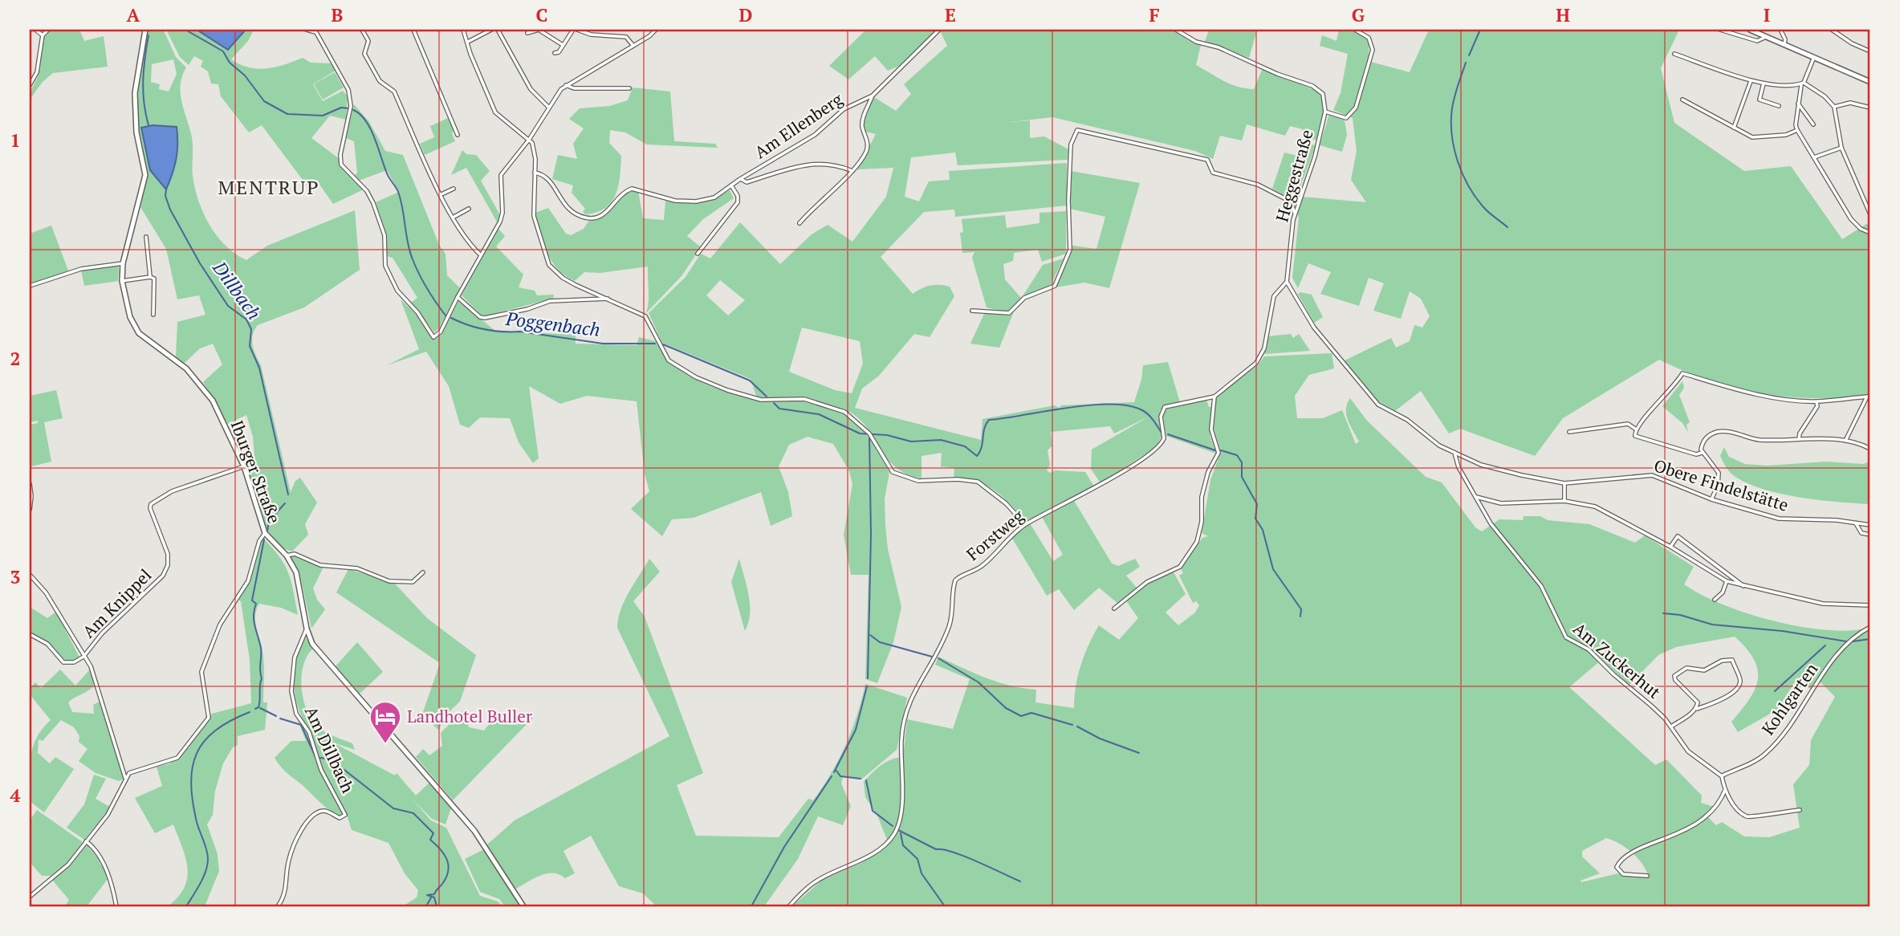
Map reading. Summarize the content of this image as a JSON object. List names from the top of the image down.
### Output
{
  "streets": {
    "main road": ["Iburger Straße"],
    "street": [
      "Am Ellenberg",
      "Heggestraße",
      "Obere Findelstätte",
      "Forstweg",
      "Am Knippel",
      "Am Zuckerhut",
      "Kohlgarten",
      "Am Dillbach"
    ]
  },
  "crossings": [
    ["Heggestraße", "Forstweg"],
    ["Iburger Straße", "Am Knippel"],
    ["Iburger Straße", "Am Dillbach"],
    ["Obere Findelstätte", "Am Zuckerhut"],
    ["Am Zuckerhut", "Kohlgarten"]
  ],
  "districts": ["MENTRUP"],
  "water": ["Dillbach", "Poggenbach"],
  "places": {
    "hotel": ["Landhotel Buller"]
  },
  "grid": {
    "columns": [
      "A",
      "B",
      "C",
      "D",
      "E",
      "F",
      "G",
      "H",
      "I"
    ],
    "rows": [
      "1",
      "2",
      "3",
      "4"
    ]
  }
}
